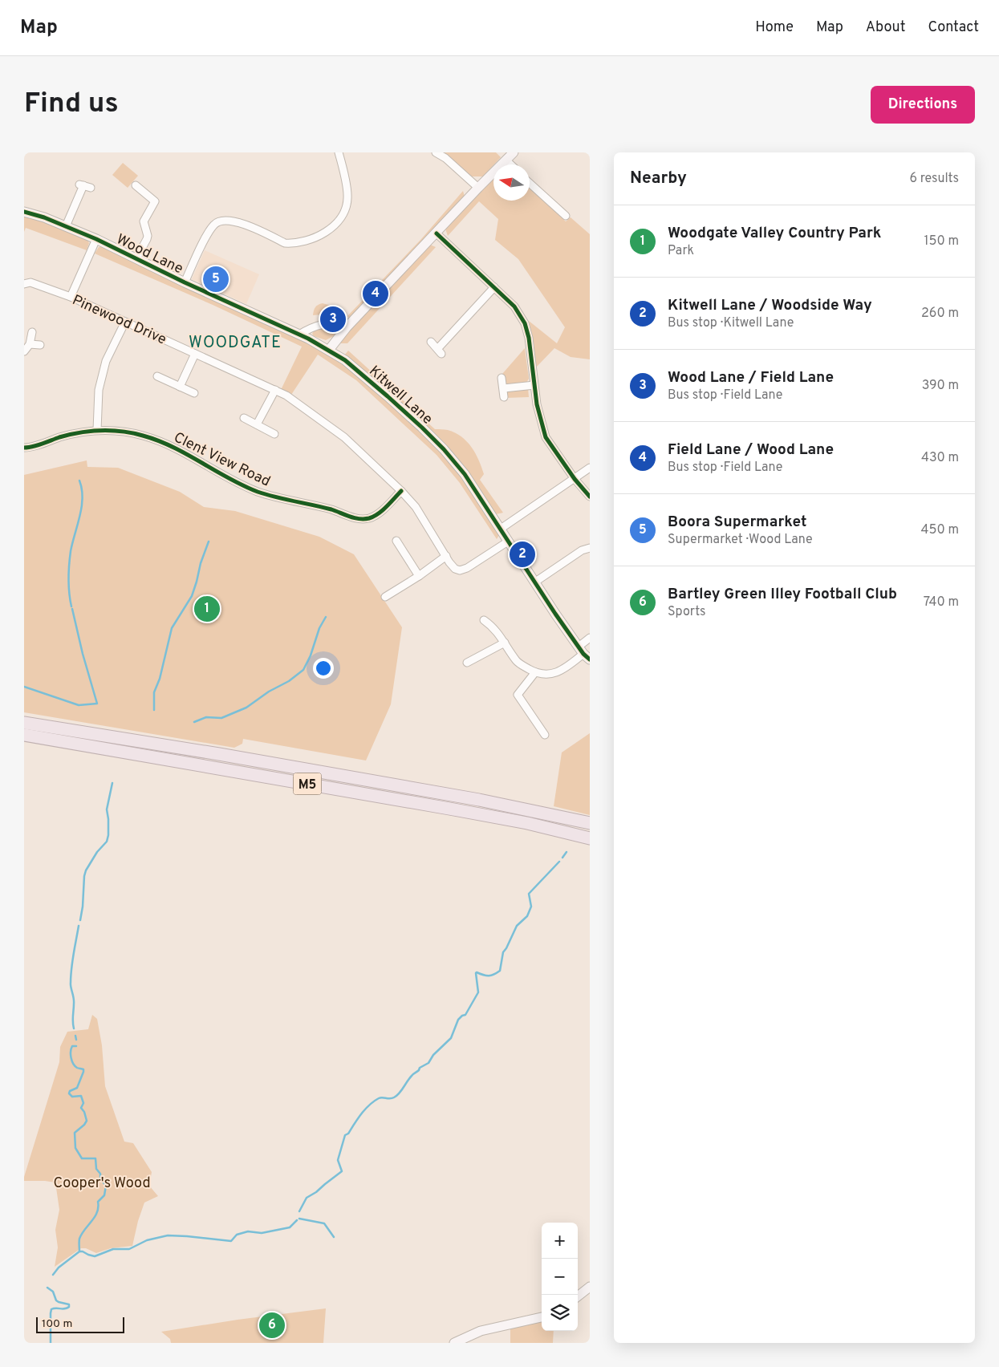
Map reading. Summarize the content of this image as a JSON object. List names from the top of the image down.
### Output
{
  "streets": {
    "highway": ["M5"],
    "street": [
      "Wood Lane",
      "Pinewood Drive",
      "Kitwell Lane",
      "Clent View Road"
    ]
  },
  "crossings": [
    ["Wood Lane", "Kitwell Lane"],
    ["Pinewood Drive", "Kitwell Lane"],
    ["Pinewood Drive", "Clent View Road"]
  ],
  "districts": ["WOODGATE"],
  "parks": ["Cooper's Wood"],
  "scale_bar": "100 m",
  "north": "left",
  "page": {
    "header": "Map",
    "nav": [
      "Home",
      "Map",
      "About",
      "Contact"
    ],
    "buttons": "Directions",
    "title": "Find us",
    "heading": ["Nearby", "6 results"],
    "list": [
      {
        "mark": "1",
        "name": "Woodgate Valley Country Park",
        "note": "Park",
        "value": "150 m"
      },
      {
        "mark": "2",
        "name": "Kitwell Lane / Woodside Way",
        "note": "Bus stop · Kitwell Lane",
        "value": "260 m"
      },
      {
        "mark": "3",
        "name": "Wood Lane / Field Lane",
        "note": "Bus stop · Field Lane",
        "value": "390 m"
      },
      {
        "mark": "4",
        "name": "Field Lane / Wood Lane",
        "note": "Bus stop · Field Lane",
        "value": "430 m"
      },
      {
        "mark": "5",
        "name": "Boora Supermarket",
        "note": "Supermarket · Wood Lane",
        "value": "450 m"
      },
      {
        "mark": "6",
        "name": "Bartley Green Illey Football Club",
        "note": "Sports",
        "value": "740 m"
      }
    ],
    "pins": [
      "5",
      "4",
      "3",
      "2",
      "1",
      "6"
    ],
    "map_buttons": ["+", "−"],
    "scale": "100 m"
  }
}
